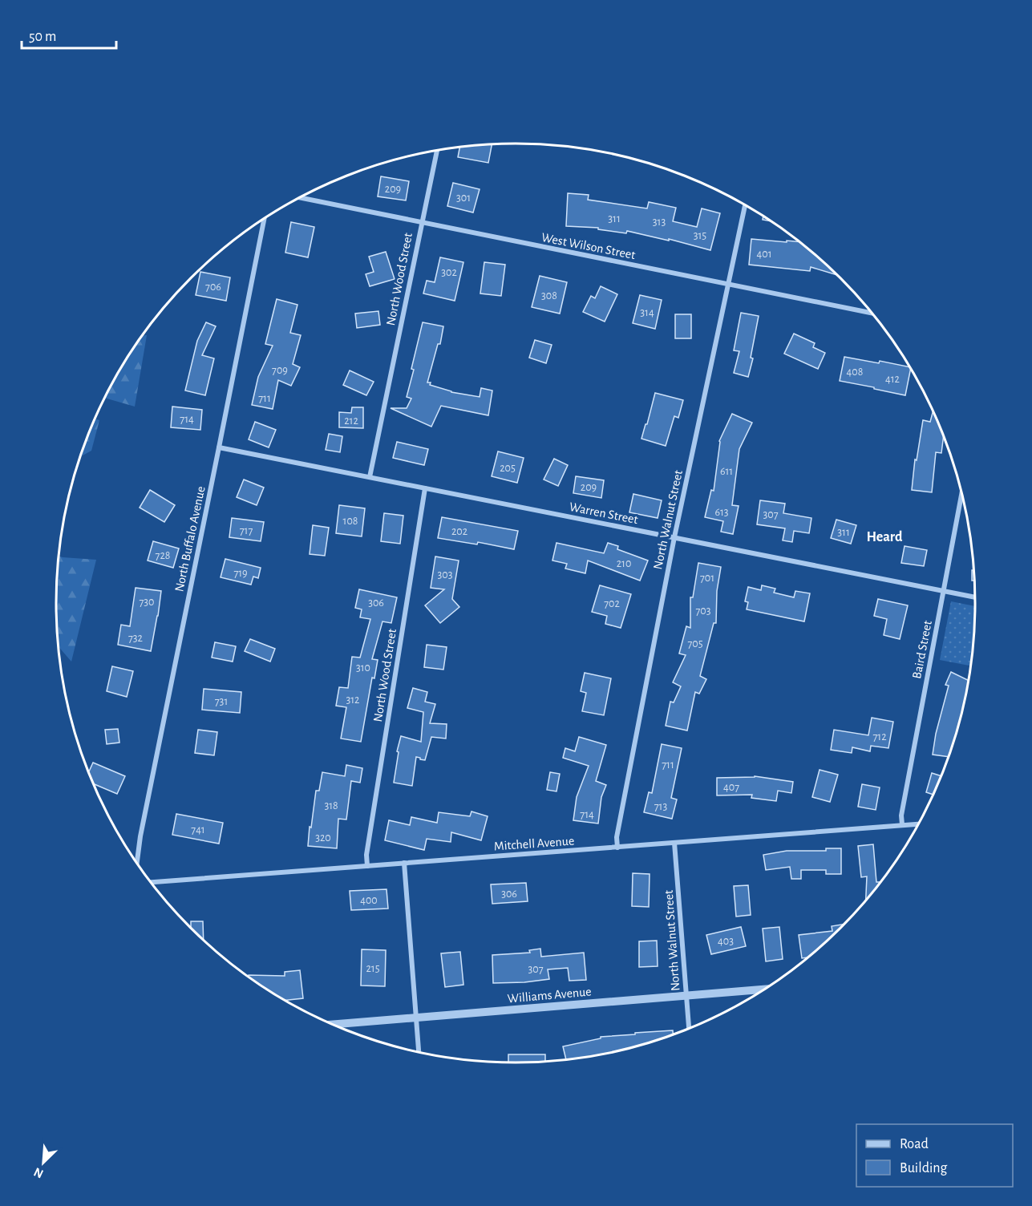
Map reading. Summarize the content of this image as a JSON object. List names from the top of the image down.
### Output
{
  "streets": {
    "street": [
      "West Wilson Street",
      "North Wood Street",
      "Warren Street",
      "North Walnut Street",
      "North Buffalo Avenue",
      "Baird Street",
      "Mitchell Avenue",
      "Williams Avenue"
    ]
  },
  "crossings": [
    ["West Wilson Street", "North Wood Street"],
    ["West Wilson Street", "North Walnut Street"],
    ["North Wood Street", "Warren Street"],
    ["North Wood Street", "Mitchell Avenue"],
    ["Warren Street", "North Walnut Street"],
    ["Warren Street", "North Buffalo Avenue"],
    ["Warren Street", "Baird Street"],
    ["North Walnut Street", "Mitchell Avenue"],
    ["North Walnut Street", "Williams Avenue"],
    ["Baird Street", "Mitchell Avenue"]
  ],
  "districts": ["Heard"],
  "house_numbers": [
    "209",
    "301",
    "311",
    "313",
    "315",
    "401",
    "302",
    "706",
    "308",
    "314",
    "709",
    "408",
    "412",
    "711",
    "714",
    "212",
    "205",
    "611",
    "209",
    "613",
    "307",
    "108",
    "717",
    "202",
    "311",
    "728",
    "210",
    "719",
    "303",
    "701",
    "730",
    "306",
    "702",
    "703",
    "732",
    "705",
    "310",
    "312",
    "731",
    "712",
    "711",
    "407",
    "318",
    "713",
    "714",
    "741",
    "320",
    "306",
    "400",
    "403",
    "215",
    "307"
  ],
  "legend": ["Road", "Building"],
  "scale_bar": "50 m",
  "north": "bottom left"
}
